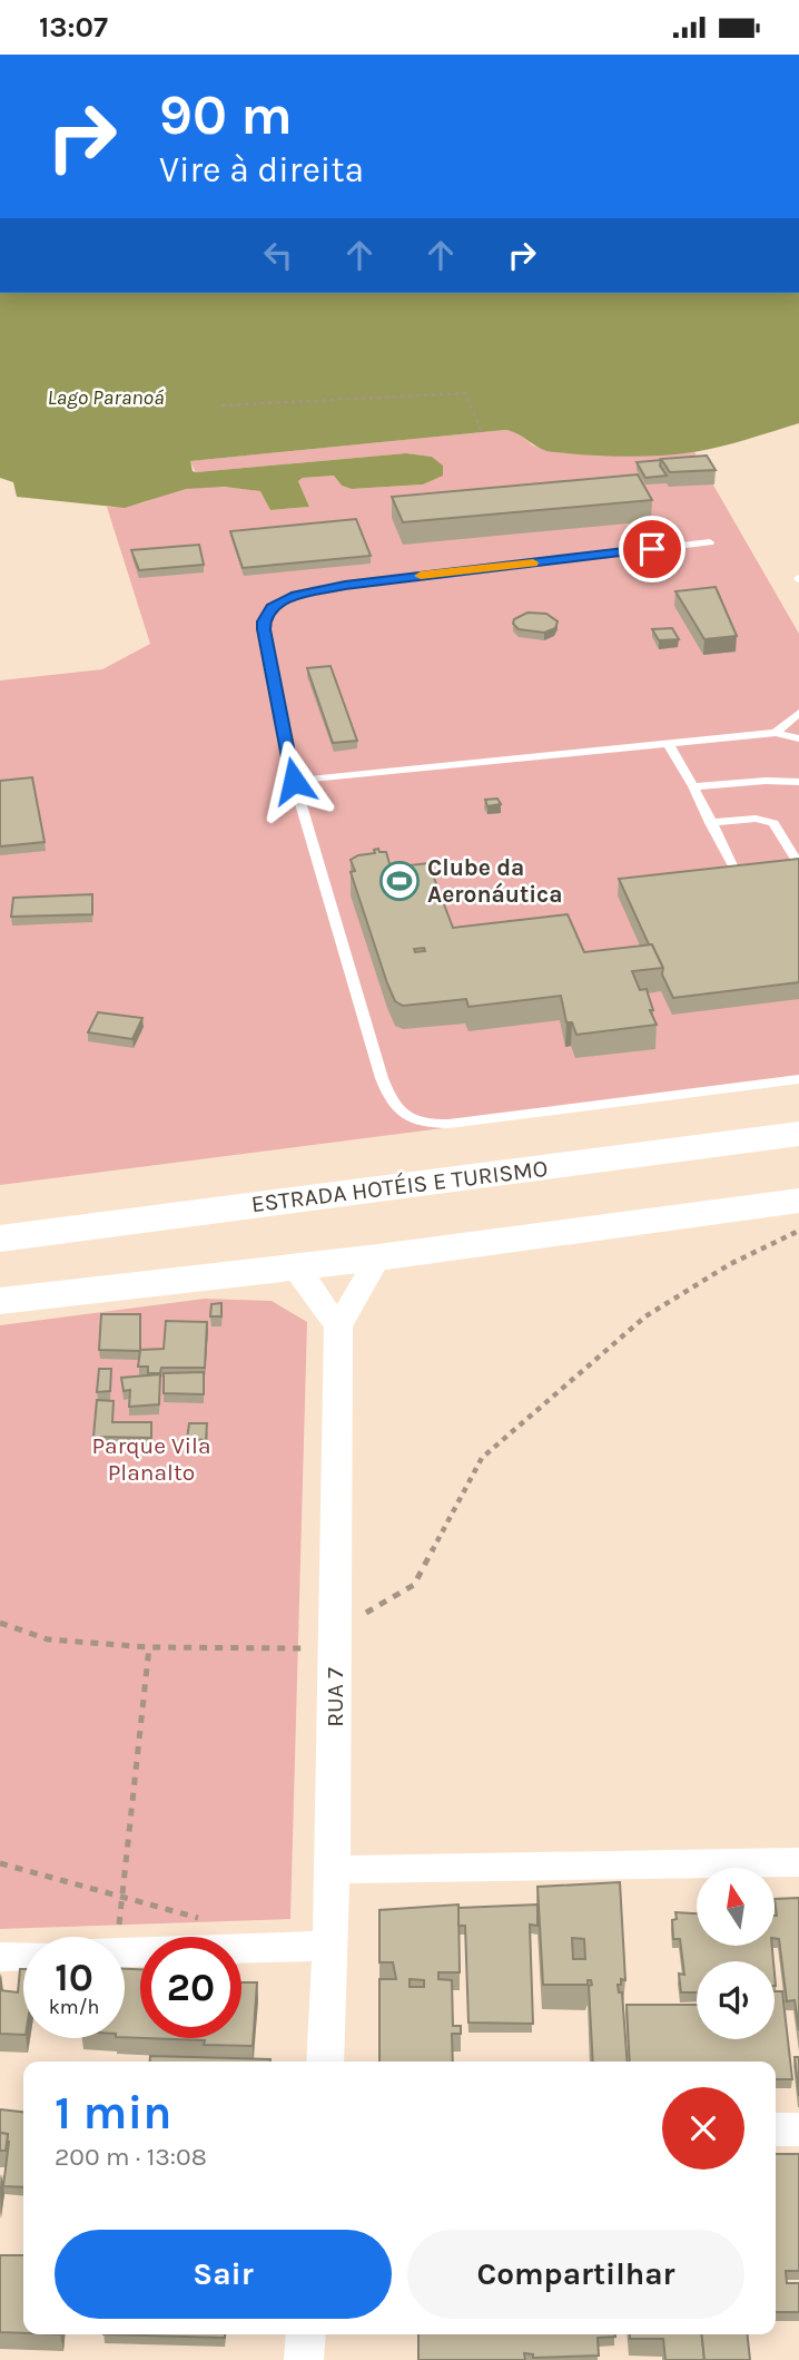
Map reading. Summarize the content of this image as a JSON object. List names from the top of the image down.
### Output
{
  "streets": {
    "main road": ["ESTRADA HOTÉIS E TURISMO"],
    "street": ["RUA 7"]
  },
  "water": ["Lago Paranoá"],
  "parks": ["Parque Vila Planalto"],
  "places": {
    "sports": ["Clube da Aeronáutica"]
  },
  "north": "top",
  "page": {
    "status": "13:07",
    "turn": ["90 m", "Vire à direita"],
    "speed": "10 km/h",
    "limit": "20",
    "heading": ["1 min", "200 m · 13:08"],
    "buttons": ["Sair", "Compartilhar"]
  }
}
